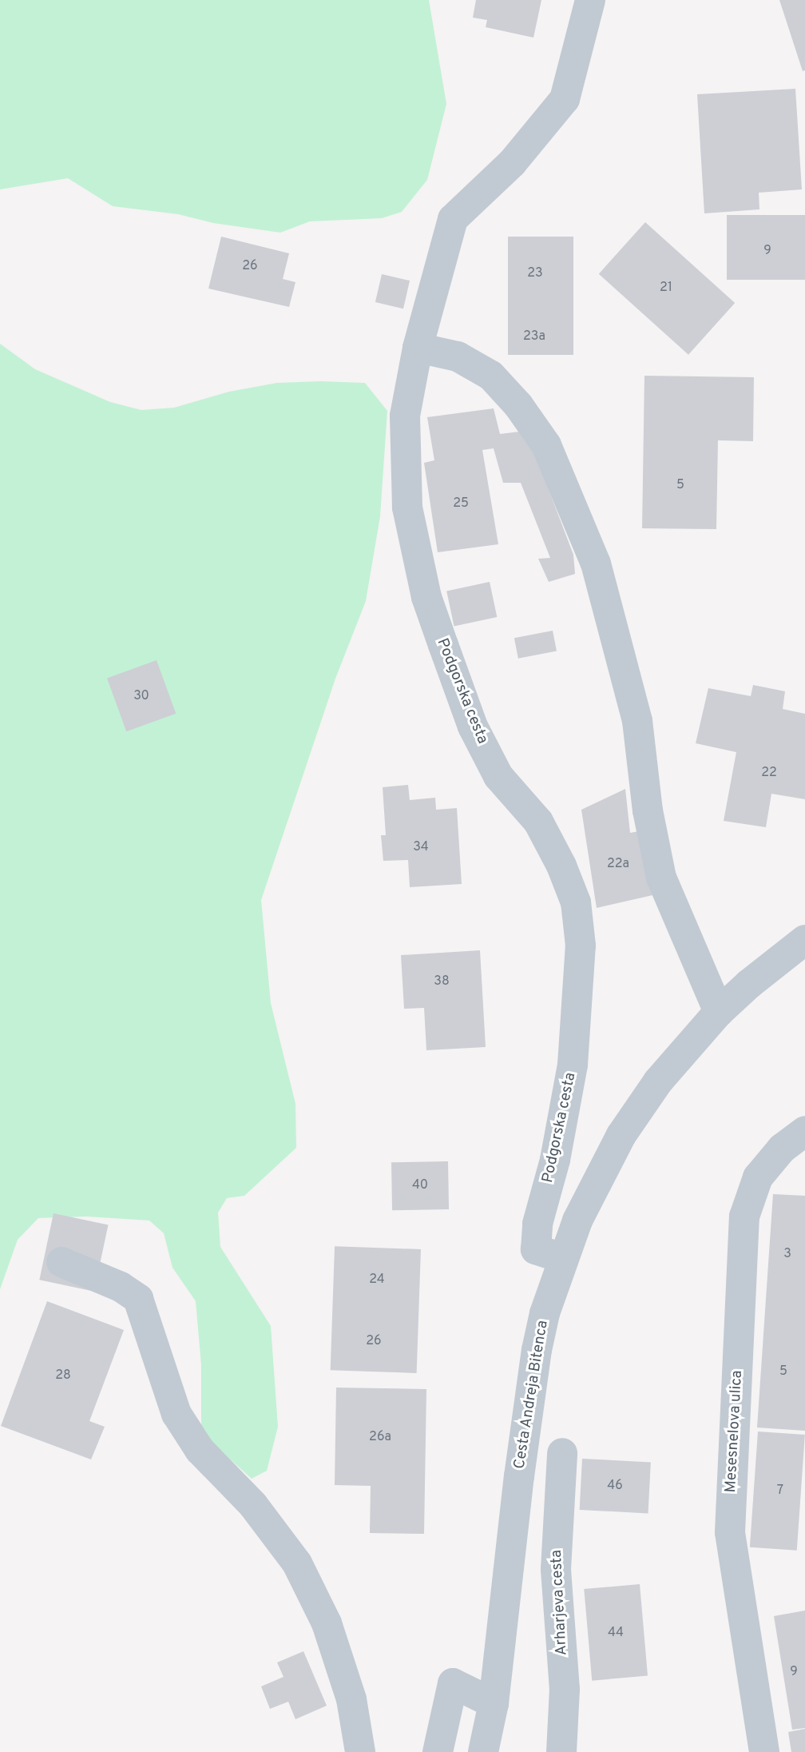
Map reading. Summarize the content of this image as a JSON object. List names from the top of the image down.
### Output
{
  "streets": {
    "street": [
      "Podgorska cesta",
      "Cesta Andreja Bitenca",
      "Mesesnelova ulica",
      "Arharjeva cesta"
    ]
  },
  "crossings": [
    ["Podgorska cesta", "Cesta Andreja Bitenca"]
  ],
  "house_numbers": [
    "9",
    "26",
    "23",
    "21",
    "23a",
    "5",
    "25",
    "30",
    "22",
    "34",
    "22a",
    "38",
    "40",
    "3",
    "24",
    "26",
    "5",
    "28",
    "26a",
    "46",
    "7",
    "44",
    "9"
  ]
}
